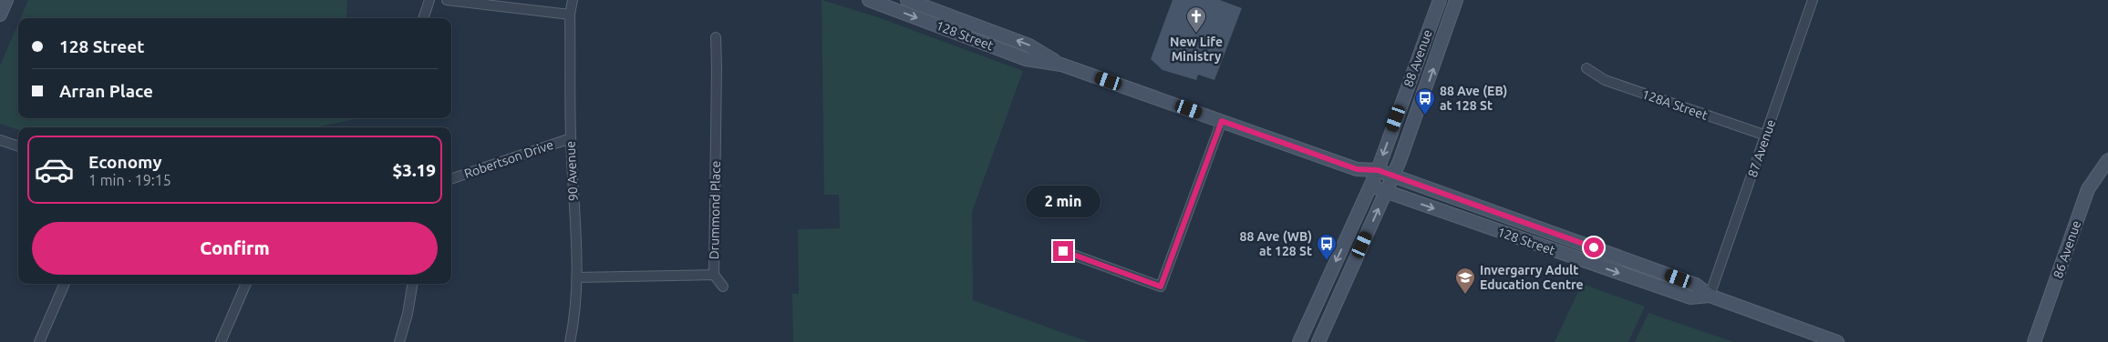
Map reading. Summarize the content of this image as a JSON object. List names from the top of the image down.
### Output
{
  "streets": {
    "main road": ["128 Street", "88 Avenue", "86 Avenue"],
    "street": [
      "128A Street",
      "87 Avenue",
      "Robertson Drive",
      "90 Avenue",
      "Drummond Place"
    ]
  },
  "crossings": [
    ["128 Street", "88 Avenue"],
    ["128 Street", "87 Avenue"],
    ["128A Street", "87 Avenue"],
    ["Robertson Drive", "90 Avenue"],
    ["90 Avenue", "Drummond Place"]
  ],
  "places": {
    "church": ["New Life Ministry"],
    "bus stop": ["88 Ave (EB) at 128 St", "88 Ave (WB) at 128 St"],
    "school or university": ["Invergarry Adult Education Centre"]
  },
  "page": {
    "banner": ["128 Street", "Arran Place"],
    "list": [
      {
        "name": "Economy",
        "note": "1 min · 19:15",
        "value": "$3.19"
      }
    ],
    "bubble": "2 min",
    "buttons": "Confirm"
  }
}
